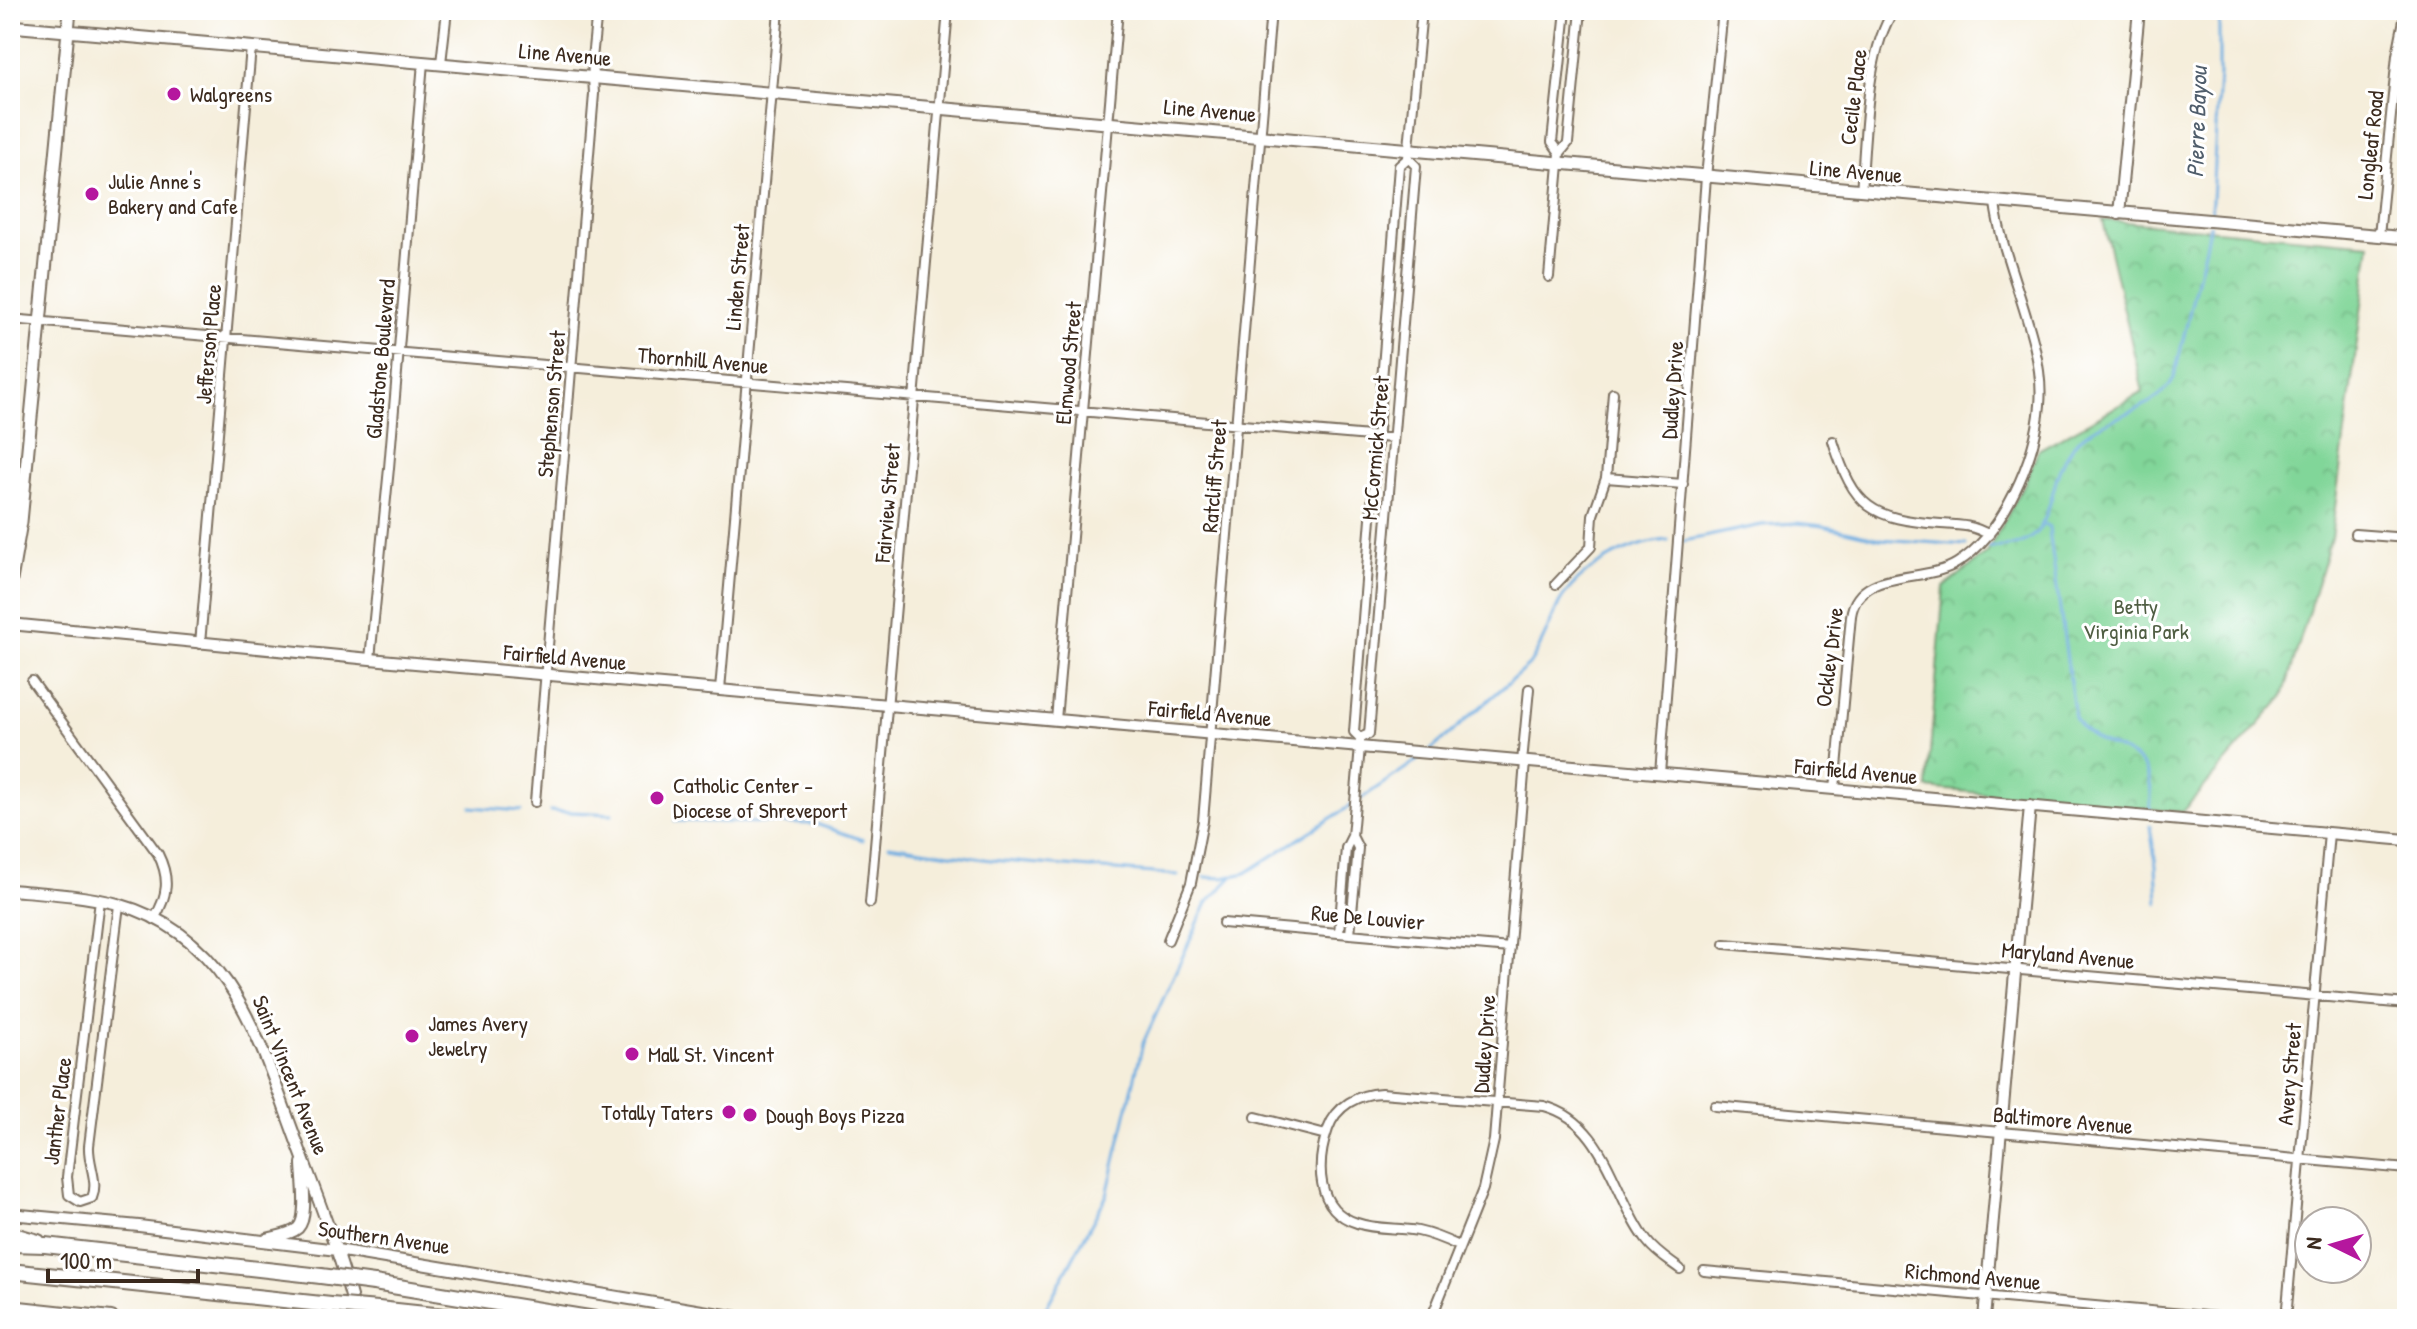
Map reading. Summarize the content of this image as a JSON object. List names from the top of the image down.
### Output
{
  "streets": {
    "main road": ["Line Avenue"],
    "street": [
      "Cecile Place",
      "Longleaf Road",
      "Linden Street",
      "Jefferson Place",
      "Gladstone Boulevard",
      "Thornhill Avenue",
      "Elmwood Street",
      "Dudley Drive",
      "Stephenson Street",
      "McCormick Street",
      "Ratcliff Street",
      "Fairview Street",
      "Fairfield Avenue",
      "Ockley Drive",
      "Rue De Louvier",
      "Maryland Avenue",
      "Avery Street",
      "Saint Vincent Avenue",
      "Janther Place",
      "Baltimore Avenue",
      "Southern Avenue",
      "Richmond Avenue"
    ]
  },
  "crossings": [
    ["Line Avenue", "Cecile Place"],
    ["Line Avenue", "Longleaf Road"],
    ["Line Avenue", "Linden Street"],
    ["Line Avenue", "Jefferson Place"],
    ["Line Avenue", "Gladstone Boulevard"],
    ["Line Avenue", "Elmwood Street"],
    ["Line Avenue", "Dudley Drive"],
    ["Line Avenue", "Stephenson Street"],
    ["Line Avenue", "McCormick Street"],
    ["Line Avenue", "Ratcliff Street"],
    ["Line Avenue", "Fairview Street"],
    ["Line Avenue", "Ockley Drive"],
    ["Linden Street", "Thornhill Avenue"],
    ["Linden Street", "Fairfield Avenue"],
    ["Jefferson Place", "Thornhill Avenue"],
    ["Jefferson Place", "Fairfield Avenue"],
    ["Gladstone Boulevard", "Thornhill Avenue"],
    ["Gladstone Boulevard", "Fairfield Avenue"],
    ["Thornhill Avenue", "Elmwood Street"],
    ["Thornhill Avenue", "Stephenson Street"],
    ["Thornhill Avenue", "McCormick Street"],
    ["Thornhill Avenue", "Ratcliff Street"],
    ["Thornhill Avenue", "Fairview Street"],
    ["Elmwood Street", "Fairfield Avenue"],
    ["Dudley Drive", "Fairfield Avenue"],
    ["Dudley Drive", "Rue De Louvier"],
    ["Stephenson Street", "Fairfield Avenue"],
    ["McCormick Street", "Fairfield Avenue"],
    ["Ratcliff Street", "Fairfield Avenue"],
    ["Fairview Street", "Fairfield Avenue"],
    ["Fairfield Avenue", "Ockley Drive"],
    ["Fairfield Avenue", "Avery Street"],
    ["Maryland Avenue", "Avery Street"],
    ["Avery Street", "Baltimore Avenue"],
    ["Saint Vincent Avenue", "Janther Place"],
    ["Saint Vincent Avenue", "Southern Avenue"]
  ],
  "water": ["Pierre Bayou"],
  "parks": ["Betty Virginia Park"],
  "places": [
    "Walgreens",
    "Julie Anne's Bakery and Cafe",
    "Catholic Center - Diocese of Shreveport",
    "James Avery Jewelry",
    "Mall St. Vincent",
    "Totally Taters",
    "Dough Boys Pizza"
  ],
  "scale_bar": "100 m",
  "north": "left"
}
